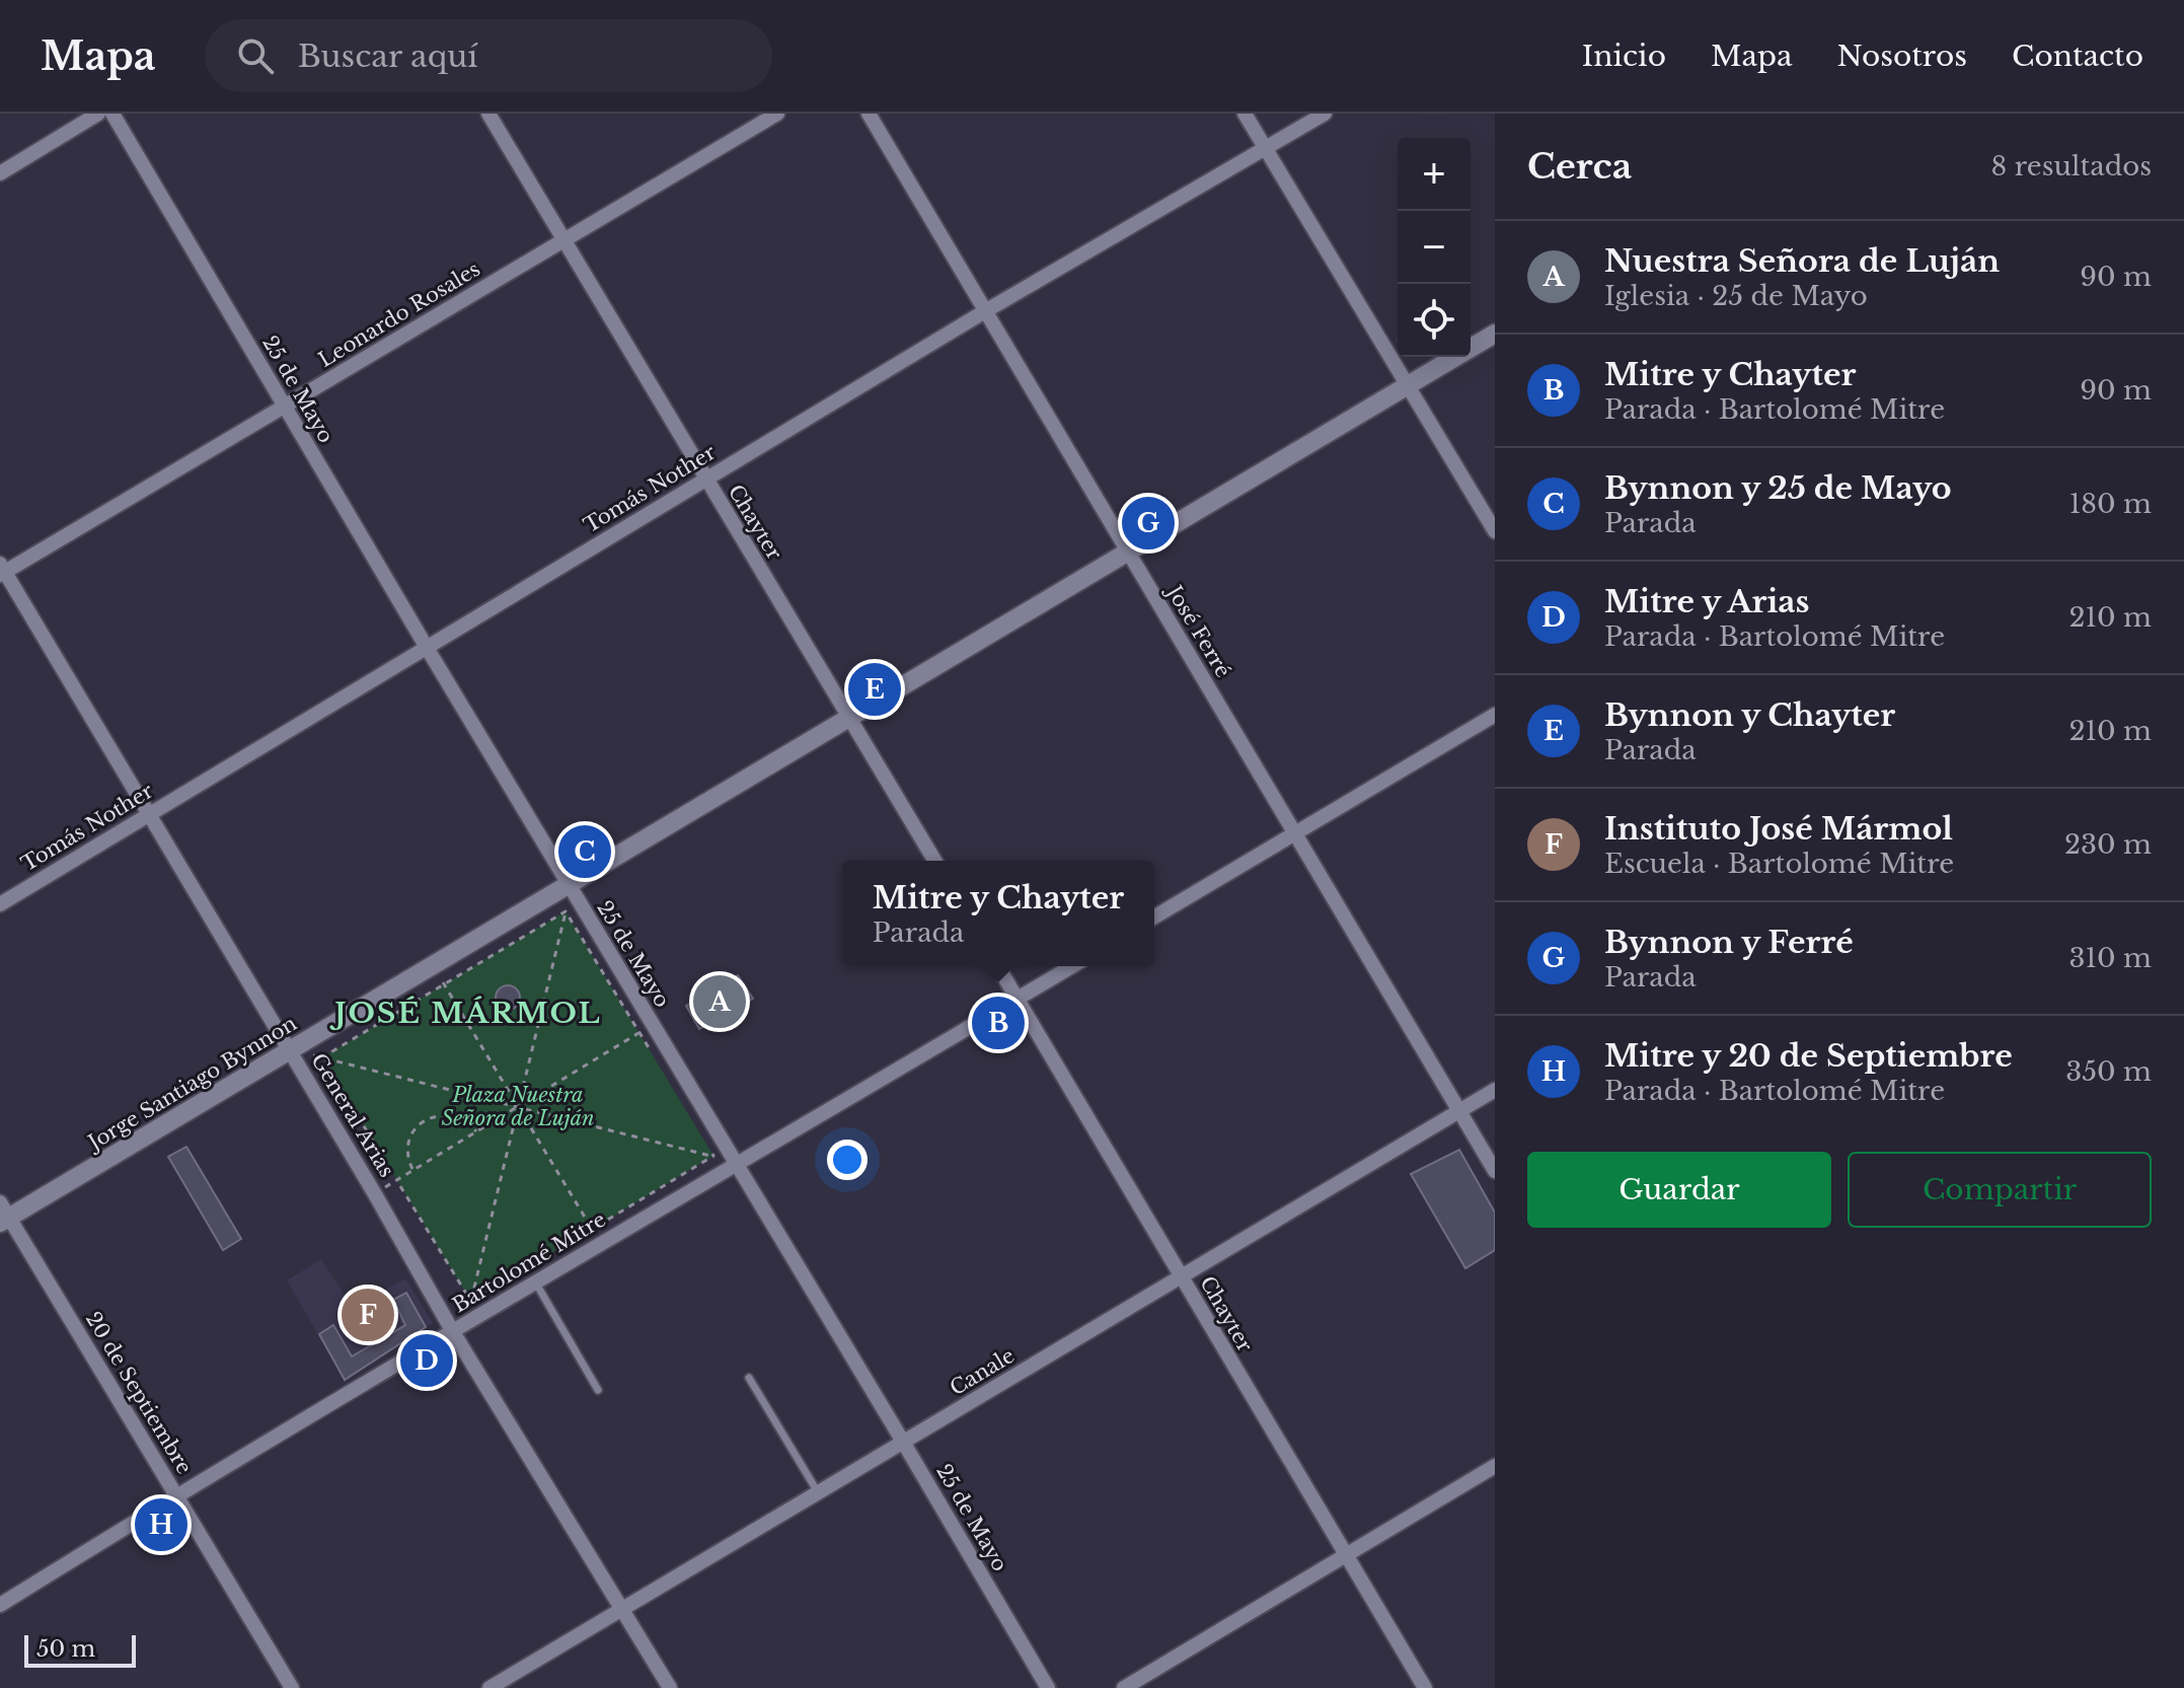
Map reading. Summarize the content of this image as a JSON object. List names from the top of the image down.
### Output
{
  "streets": {
    "street": [
      "Leonardo Rosales",
      "25 de Mayo",
      "Tomás Nother",
      "Chayter",
      "José Ferré",
      "Jorge Santiago Bynnon",
      "General Arias",
      "Bartolomé Mitre",
      "Canale",
      "20 de Septiembre"
    ]
  },
  "crossings": [
    ["Leonardo Rosales", "25 de Mayo"],
    ["Leonardo Rosales", "Chayter"],
    ["Leonardo Rosales", "General Arias"],
    ["25 de Mayo", "Tomás Nother"],
    ["25 de Mayo", "Jorge Santiago Bynnon"],
    ["25 de Mayo", "Bartolomé Mitre"],
    ["25 de Mayo", "Canale"],
    ["Tomás Nother", "Chayter"],
    ["Tomás Nother", "José Ferré"],
    ["Tomás Nother", "General Arias"],
    ["Chayter", "Jorge Santiago Bynnon"],
    ["Chayter", "Bartolomé Mitre"],
    ["Chayter", "Canale"],
    ["José Ferré", "Jorge Santiago Bynnon"],
    ["José Ferré", "Canale"],
    ["Jorge Santiago Bynnon", "General Arias"],
    ["Jorge Santiago Bynnon", "20 de Septiembre"],
    ["General Arias", "Bartolomé Mitre"],
    ["General Arias", "Canale"],
    ["Bartolomé Mitre", "20 de Septiembre"]
  ],
  "districts": ["JOSÉ MÁRMOL"],
  "parks": ["Plaza Nuestra Señora de Luján"],
  "scale_bar": "50 m",
  "page": {
    "header": "Mapa",
    "search": "Buscar aquí",
    "nav": [
      "Inicio",
      "Mapa",
      "Nosotros",
      "Contacto"
    ],
    "heading": ["Cerca", "8 resultados"],
    "map_buttons": ["+", "−"],
    "list": [
      {
        "mark": "A",
        "name": "Nuestra Señora de Luján",
        "note": "Iglesia · 25 de Mayo",
        "value": "90 m"
      },
      {
        "mark": "B",
        "name": "Mitre y Chayter",
        "note": "Parada · Bartolomé Mitre",
        "value": "90 m"
      },
      {
        "mark": "C",
        "name": "Bynnon y 25 de Mayo",
        "note": "Parada",
        "value": "180 m"
      },
      {
        "mark": "D",
        "name": "Mitre y Arias",
        "note": "Parada · Bartolomé Mitre",
        "value": "210 m"
      },
      {
        "mark": "E",
        "name": "Bynnon y Chayter",
        "note": "Parada",
        "value": "210 m"
      },
      {
        "mark": "F",
        "name": "Instituto José Mármol",
        "note": "Escuela · Bartolomé Mitre",
        "value": "230 m"
      },
      {
        "mark": "G",
        "name": "Bynnon y Ferré",
        "note": "Parada",
        "value": "310 m"
      },
      {
        "mark": "H",
        "name": "Mitre y 20 de Septiembre",
        "note": "Parada · Bartolomé Mitre",
        "value": "350 m"
      }
    ],
    "pins": [
      "G",
      "E",
      "C",
      "A",
      "B",
      "F",
      "D",
      "H"
    ],
    "popup": ["Mitre y Chayter", "Parada"],
    "buttons": ["Guardar", "Compartir"],
    "scale": "50 m"
  }
}
